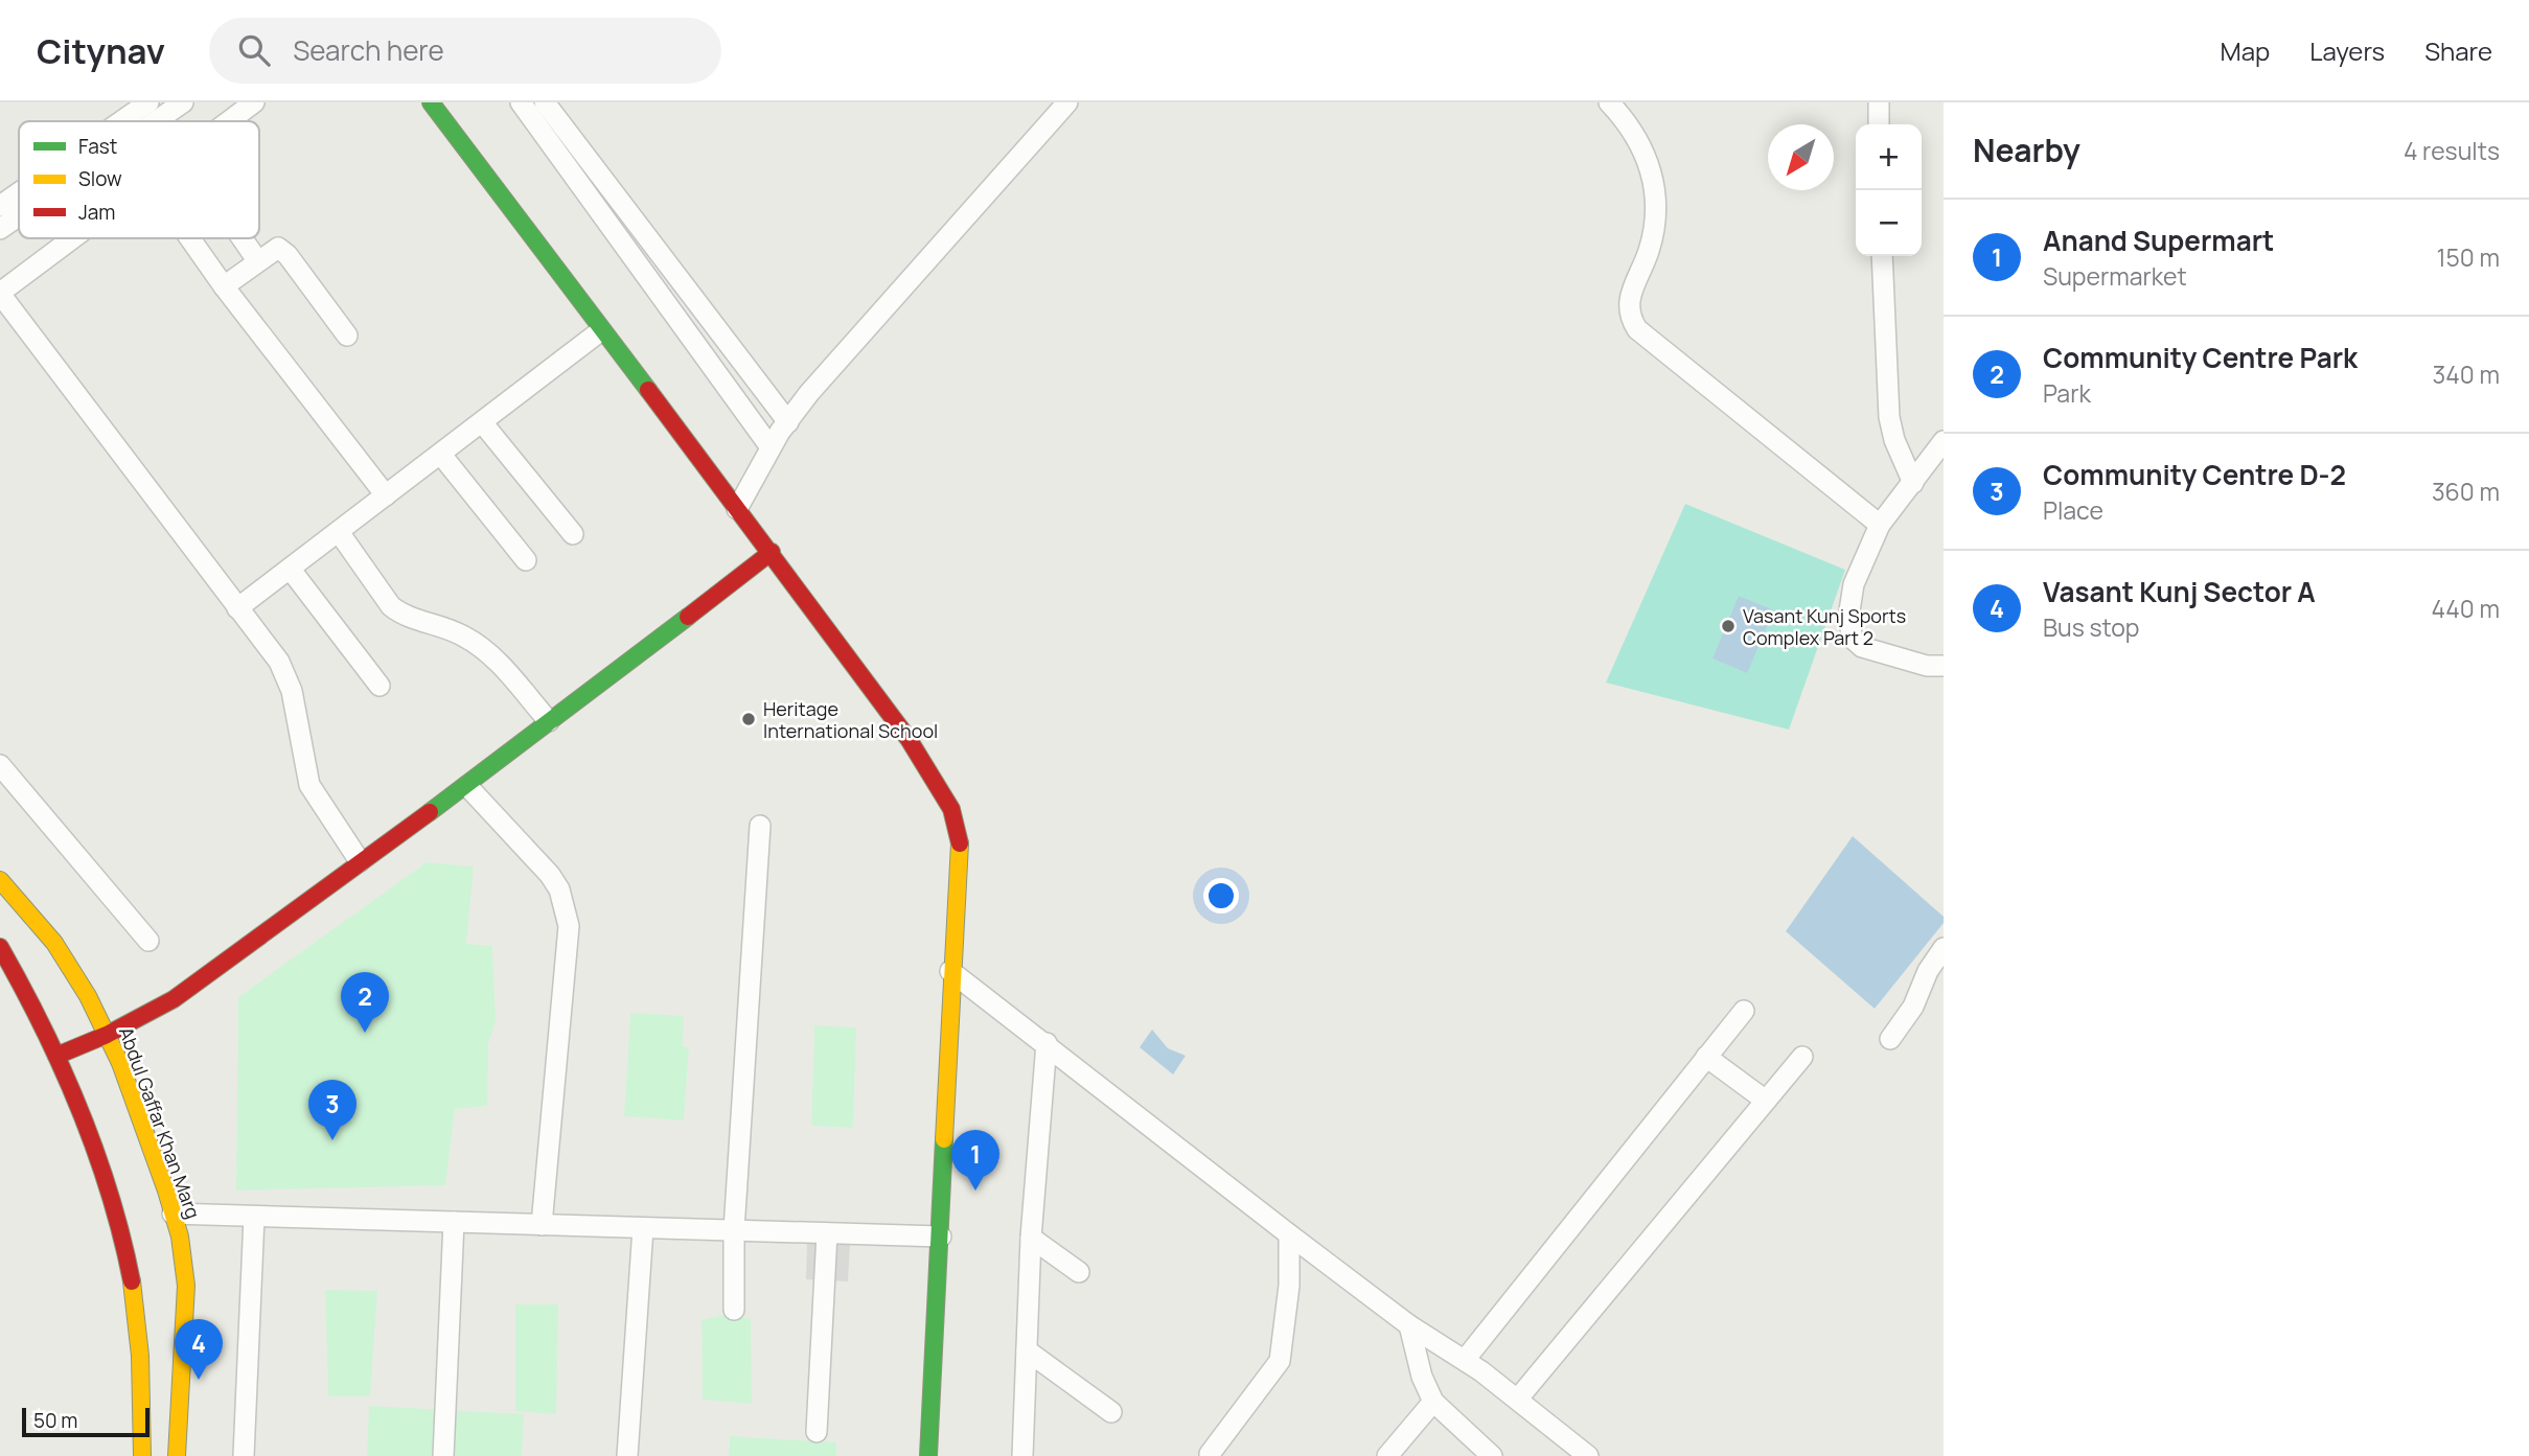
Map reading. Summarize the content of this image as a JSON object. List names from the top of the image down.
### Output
{
  "streets": {
    "street": ["Abdul Gaffar Khan Marg"]
  },
  "places": ["Vasant Kunj Sports Complex Part 2", "Heritage International School"],
  "legend": ["Fast", "Slow", "Jam"],
  "scale_bar": "50 m",
  "north": "bottom left",
  "page": {
    "header": "Citynav",
    "search": "Search here",
    "nav": ["Map", "Layers", "Share"],
    "heading": ["Nearby", "4 results"],
    "map_buttons": ["+", "−"],
    "list": [
      {
        "mark": "1",
        "name": "Anand Supermart",
        "note": "Supermarket",
        "value": "150 m"
      },
      {
        "mark": "2",
        "name": "Community Centre Park",
        "note": "Park",
        "value": "340 m"
      },
      {
        "mark": "3",
        "name": "Community Centre D-2",
        "note": "Place",
        "value": "360 m"
      },
      {
        "mark": "4",
        "name": "Vasant Kunj Sector A",
        "note": "Bus stop",
        "value": "440 m"
      }
    ],
    "pins": [
      "2",
      "3",
      "1",
      "4"
    ],
    "scale": "50 m"
  }
}
